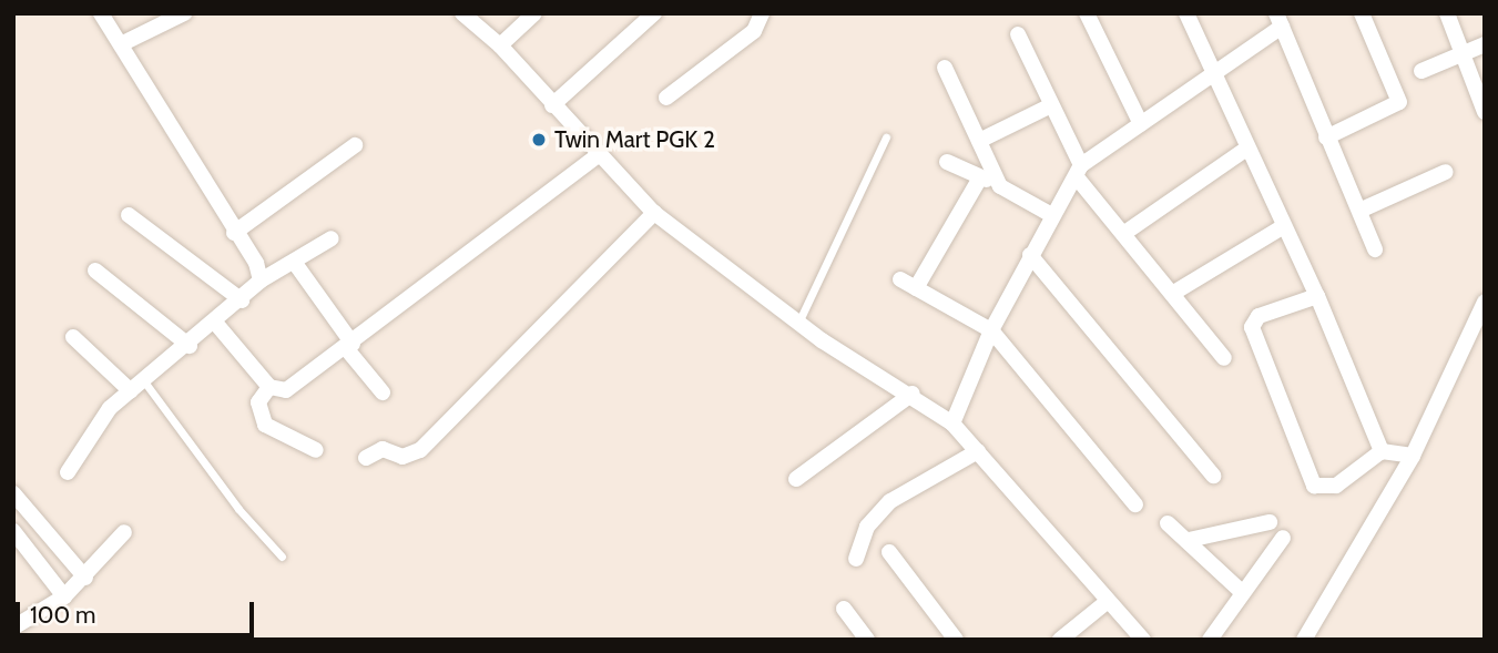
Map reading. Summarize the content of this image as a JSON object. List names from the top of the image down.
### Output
{
  "places": ["Twin Mart PGK 2"],
  "scale_bar": "100 m"
}
